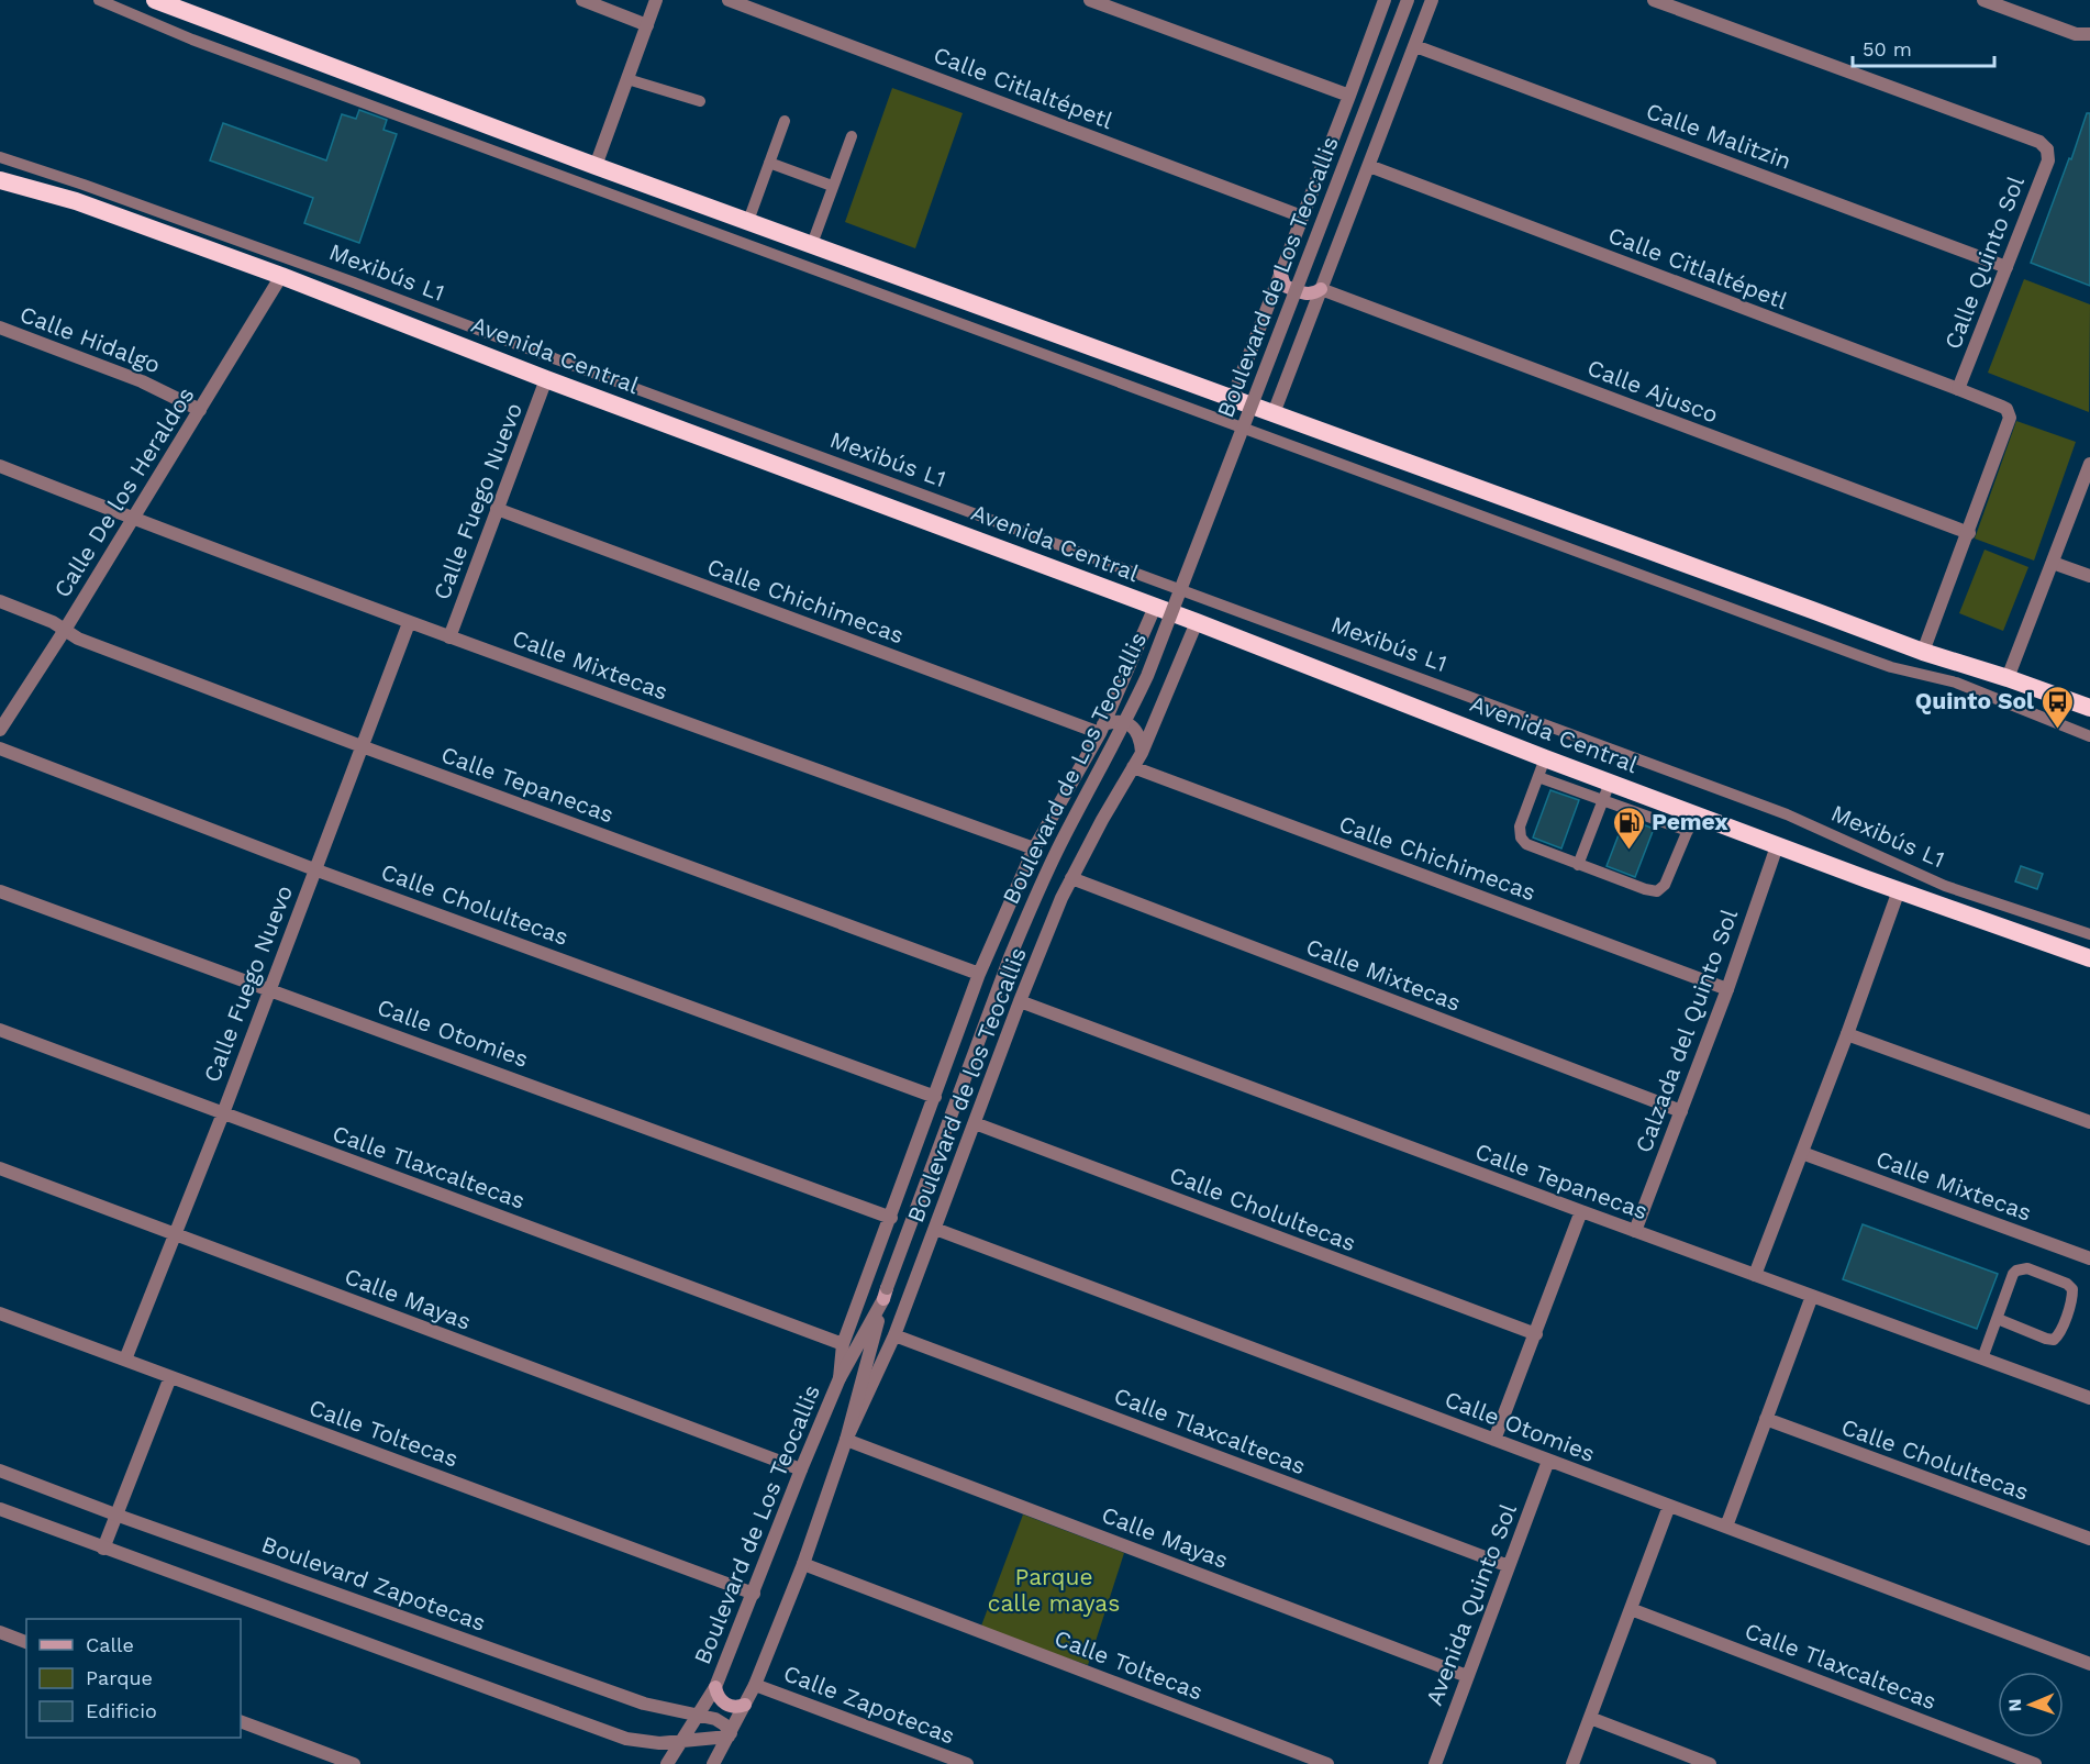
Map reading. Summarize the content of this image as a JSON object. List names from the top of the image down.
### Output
{
  "streets": {
    "highway": ["Avenida Central"],
    "street": [
      "Calle Citlaltépetl",
      "Calle Malitzin",
      "Calle Quinto Sol",
      "Boulevard de Los Teocallis",
      "Calle Hidalgo",
      "Calle Ajusco",
      "Calle De los Heraldos",
      "Calle Fuego Nuevo",
      "Calle Chichimecas",
      "Calle Mixtecas",
      "Calle Tepanecas",
      "Calle Cholultecas",
      "Calzada del Quinto Sol",
      "Calle Otomies",
      "Boulevard de los Teocallis",
      "Calle Tlaxcaltecas",
      "Calle Mayas",
      "Calle Toltecas",
      "Boulevard Zapotecas",
      "Avenida Quinto Sol",
      "Calle Zapotecas"
    ],
    "lane": ["Mexibús L1"]
  },
  "crossings": [
    ["Calle Citlaltépetl", "Calle Quinto Sol"],
    ["Calle Citlaltépetl", "Boulevard de Los Teocallis"],
    ["Calle Citlaltépetl", "Calle Ajusco"],
    ["Calle Malitzin", "Calle Quinto Sol"],
    ["Calle Malitzin", "Boulevard de Los Teocallis"],
    ["Boulevard de Los Teocallis", "Calle Ajusco"],
    ["Boulevard de Los Teocallis", "Boulevard de los Teocallis"],
    ["Boulevard de Los Teocallis", "Calle Mayas"],
    ["Boulevard de Los Teocallis", "Calle Toltecas"],
    ["Boulevard de Los Teocallis", "Boulevard Zapotecas"],
    ["Boulevard de Los Teocallis", "Calle Zapotecas"],
    ["Calle Hidalgo", "Calle De los Heraldos"],
    ["Avenida Central", "Calle De los Heraldos"],
    ["Avenida Central", "Calle Fuego Nuevo"],
    ["Avenida Central", "Calzada del Quinto Sol"],
    ["Avenida Central", "Boulevard de los Teocallis"],
    ["Calle De los Heraldos", "Calle Mixtecas"],
    ["Calle De los Heraldos", "Calle Tepanecas"],
    ["Calle Fuego Nuevo", "Calle Chichimecas"],
    ["Calle Fuego Nuevo", "Calle Mixtecas"],
    ["Calle Fuego Nuevo", "Calle Tepanecas"],
    ["Calle Fuego Nuevo", "Calle Cholultecas"],
    ["Calle Fuego Nuevo", "Calle Otomies"],
    ["Calle Fuego Nuevo", "Calle Tlaxcaltecas"],
    ["Calle Fuego Nuevo", "Calle Mayas"],
    ["Calle Fuego Nuevo", "Calle Toltecas"],
    ["Calle Chichimecas", "Calzada del Quinto Sol"],
    ["Calle Chichimecas", "Boulevard de los Teocallis"],
    ["Calle Mixtecas", "Calzada del Quinto Sol"],
    ["Calle Mixtecas", "Boulevard de los Teocallis"],
    ["Calle Tepanecas", "Calzada del Quinto Sol"],
    ["Calle Tepanecas", "Boulevard de los Teocallis"],
    ["Calle Cholultecas", "Boulevard de los Teocallis"],
    ["Calle Otomies", "Boulevard de los Teocallis"],
    ["Calle Otomies", "Avenida Quinto Sol"],
    ["Boulevard de los Teocallis", "Calle Tlaxcaltecas"],
    ["Boulevard de los Teocallis", "Calle Mayas"],
    ["Calle Tlaxcaltecas", "Avenida Quinto Sol"],
    ["Calle Mayas", "Avenida Quinto Sol"]
  ],
  "parks": ["Parque calle mayas"],
  "places": {
    "bus stop": ["Quinto Sol"],
    "fuel station": ["Pemex"]
  },
  "legend": ["Calle", "Parque", "Edificio"],
  "scale_bar": "50 m",
  "north": "left"
}
